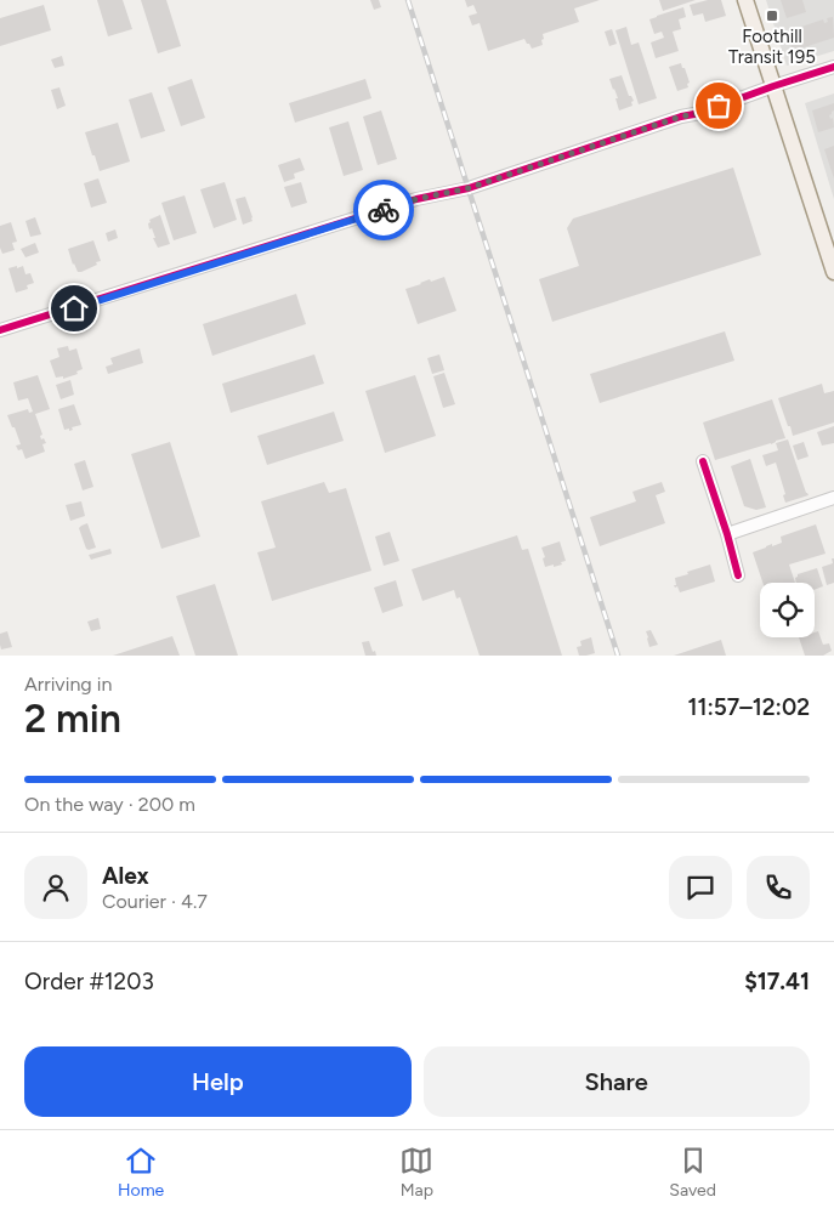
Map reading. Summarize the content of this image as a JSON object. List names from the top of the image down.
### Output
{
  "places": {
    "transit": ["Foothill Transit 195"]
  },
  "page": {
    "heading": ["2 min", "Arriving in", "11:57–12:02"],
    "panel": [
      "Alex",
      "Courier · 4.7",
      "Order #1203",
      "$17.41"
    ],
    "bar": "On the way · 200 m",
    "buttons": ["Help", "Share"],
    "tabs": ["Home", "Map", "Saved"]
  }
}
